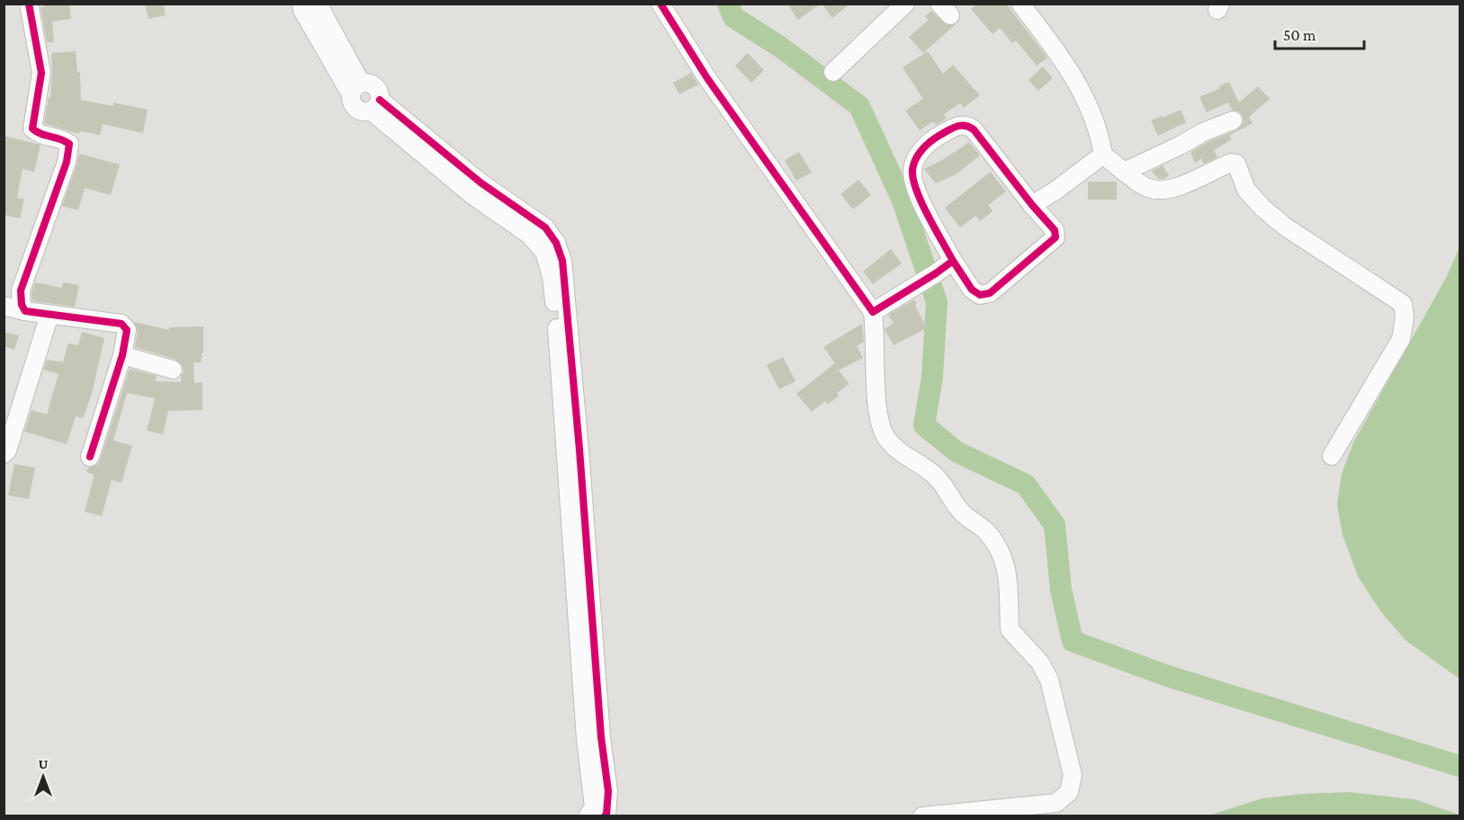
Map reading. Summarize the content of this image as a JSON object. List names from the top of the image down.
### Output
{
  "scale_bar": "50 m",
  "north": "top"
}
